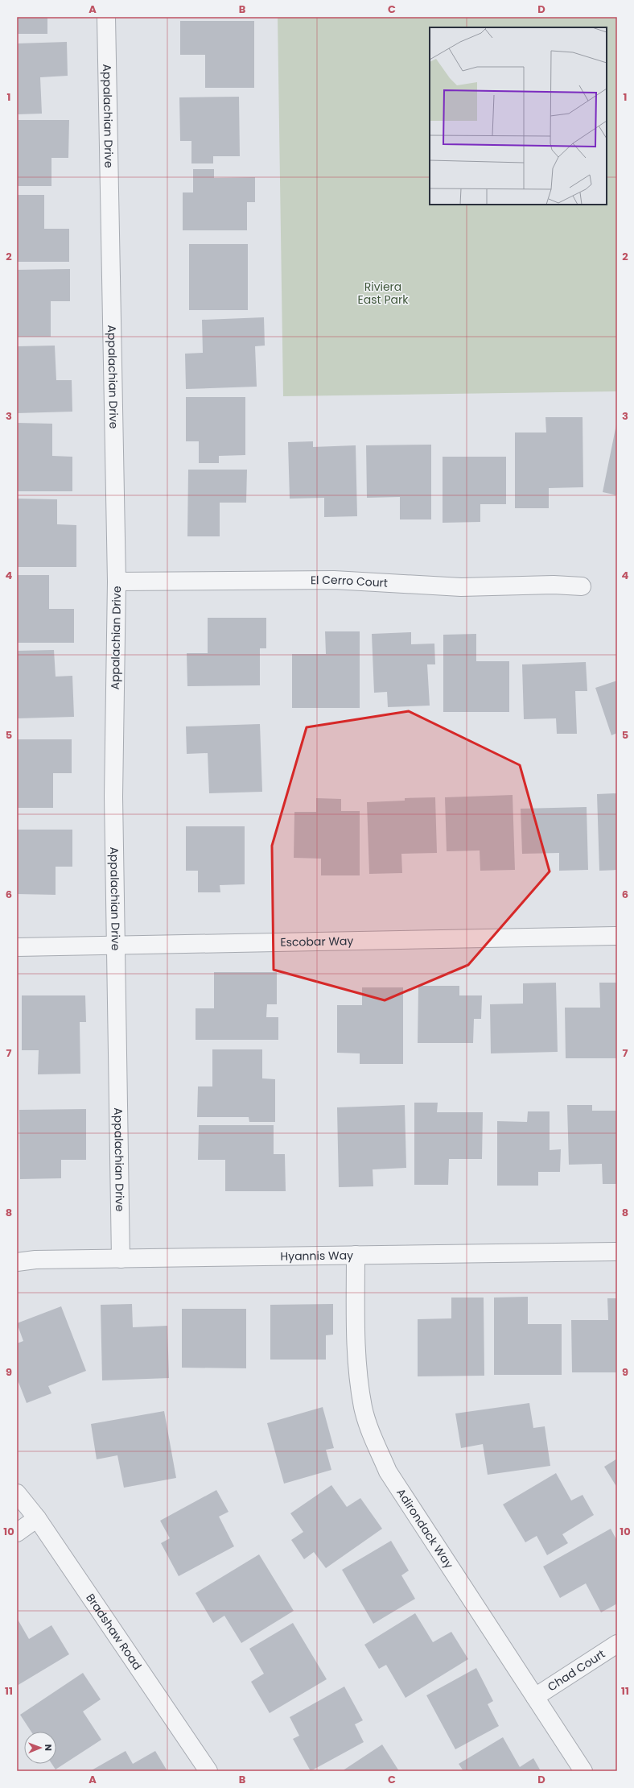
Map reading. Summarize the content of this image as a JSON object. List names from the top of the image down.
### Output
{
  "streets": {
    "street": [
      "Appalachian Drive",
      "El Cerro Court",
      "Escobar Way",
      "Hyannis Way",
      "Adirondack Way",
      "Bradshaw Road",
      "Chad Court"
    ]
  },
  "crossings": [
    ["Appalachian Drive", "El Cerro Court"],
    ["Appalachian Drive", "Escobar Way"],
    ["Appalachian Drive", "Hyannis Way"],
    ["Hyannis Way", "Adirondack Way"],
    ["Adirondack Way", "Chad Court"]
  ],
  "parks": ["Riviera East Park"],
  "north": "right",
  "grid": {
    "columns": [
      "A",
      "B",
      "C",
      "D"
    ],
    "rows": [
      "1",
      "2",
      "3",
      "4",
      "5",
      "6",
      "7",
      "8",
      "9",
      "10",
      "11"
    ]
  }
}
